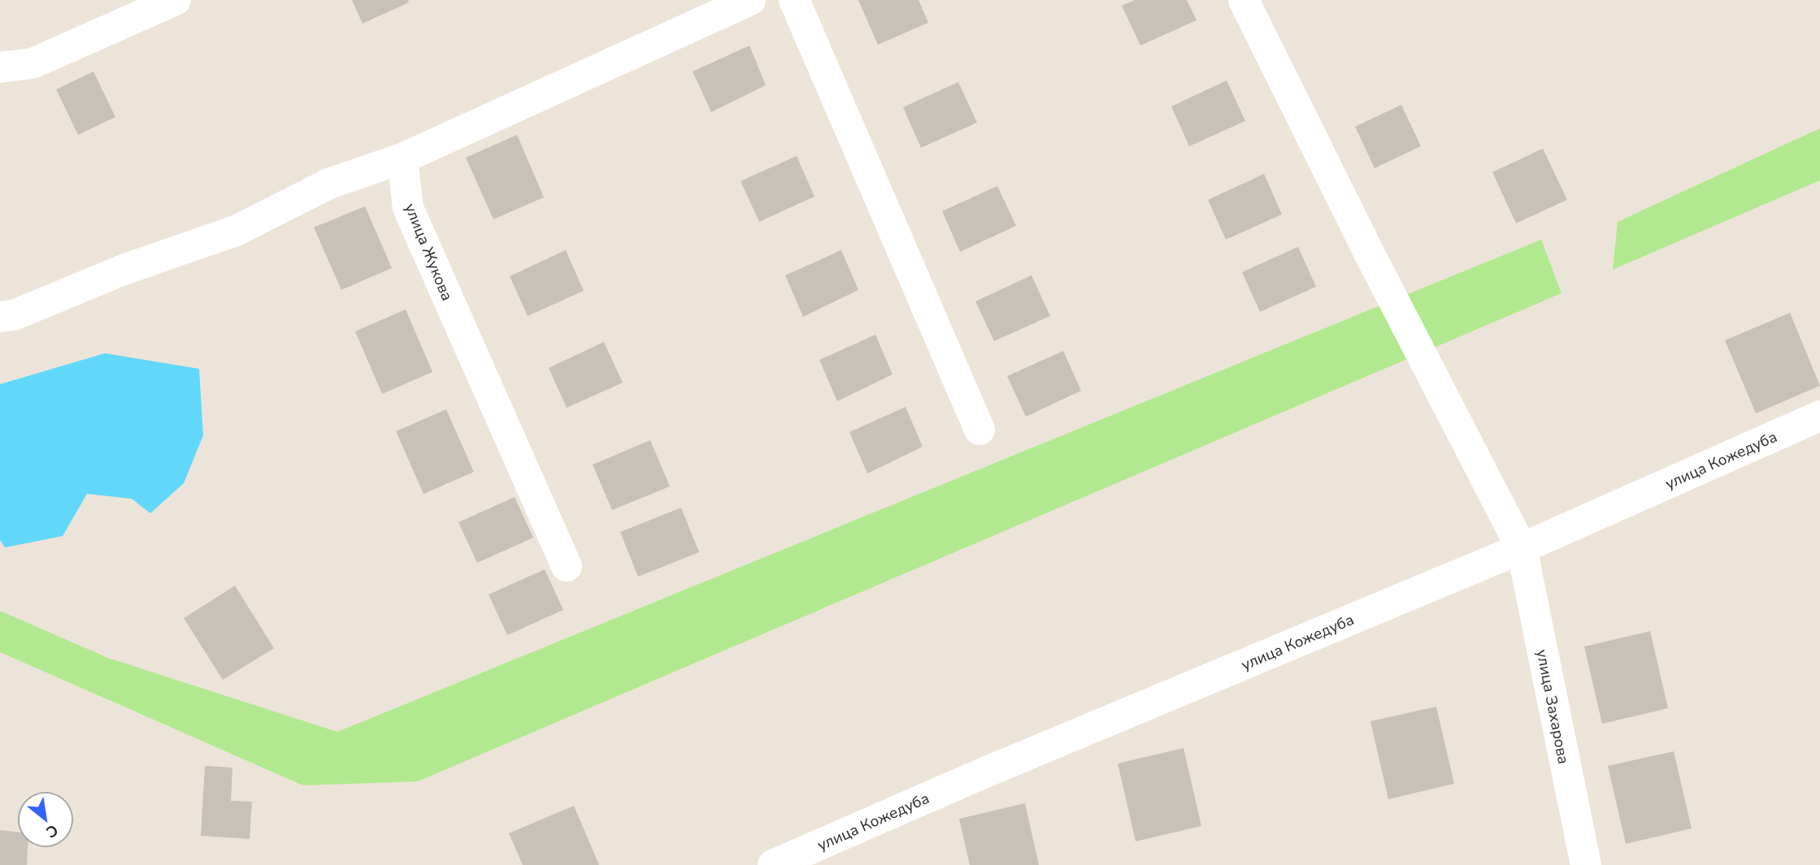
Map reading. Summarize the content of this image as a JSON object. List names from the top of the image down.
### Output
{
  "streets": {
    "street": ["улица Жукова", "улица Кожедуба", "улица Захарова"]
  },
  "crossings": [
    ["улица Кожедуба", "улица Захарова"]
  ],
  "north": "bottom right"
}
